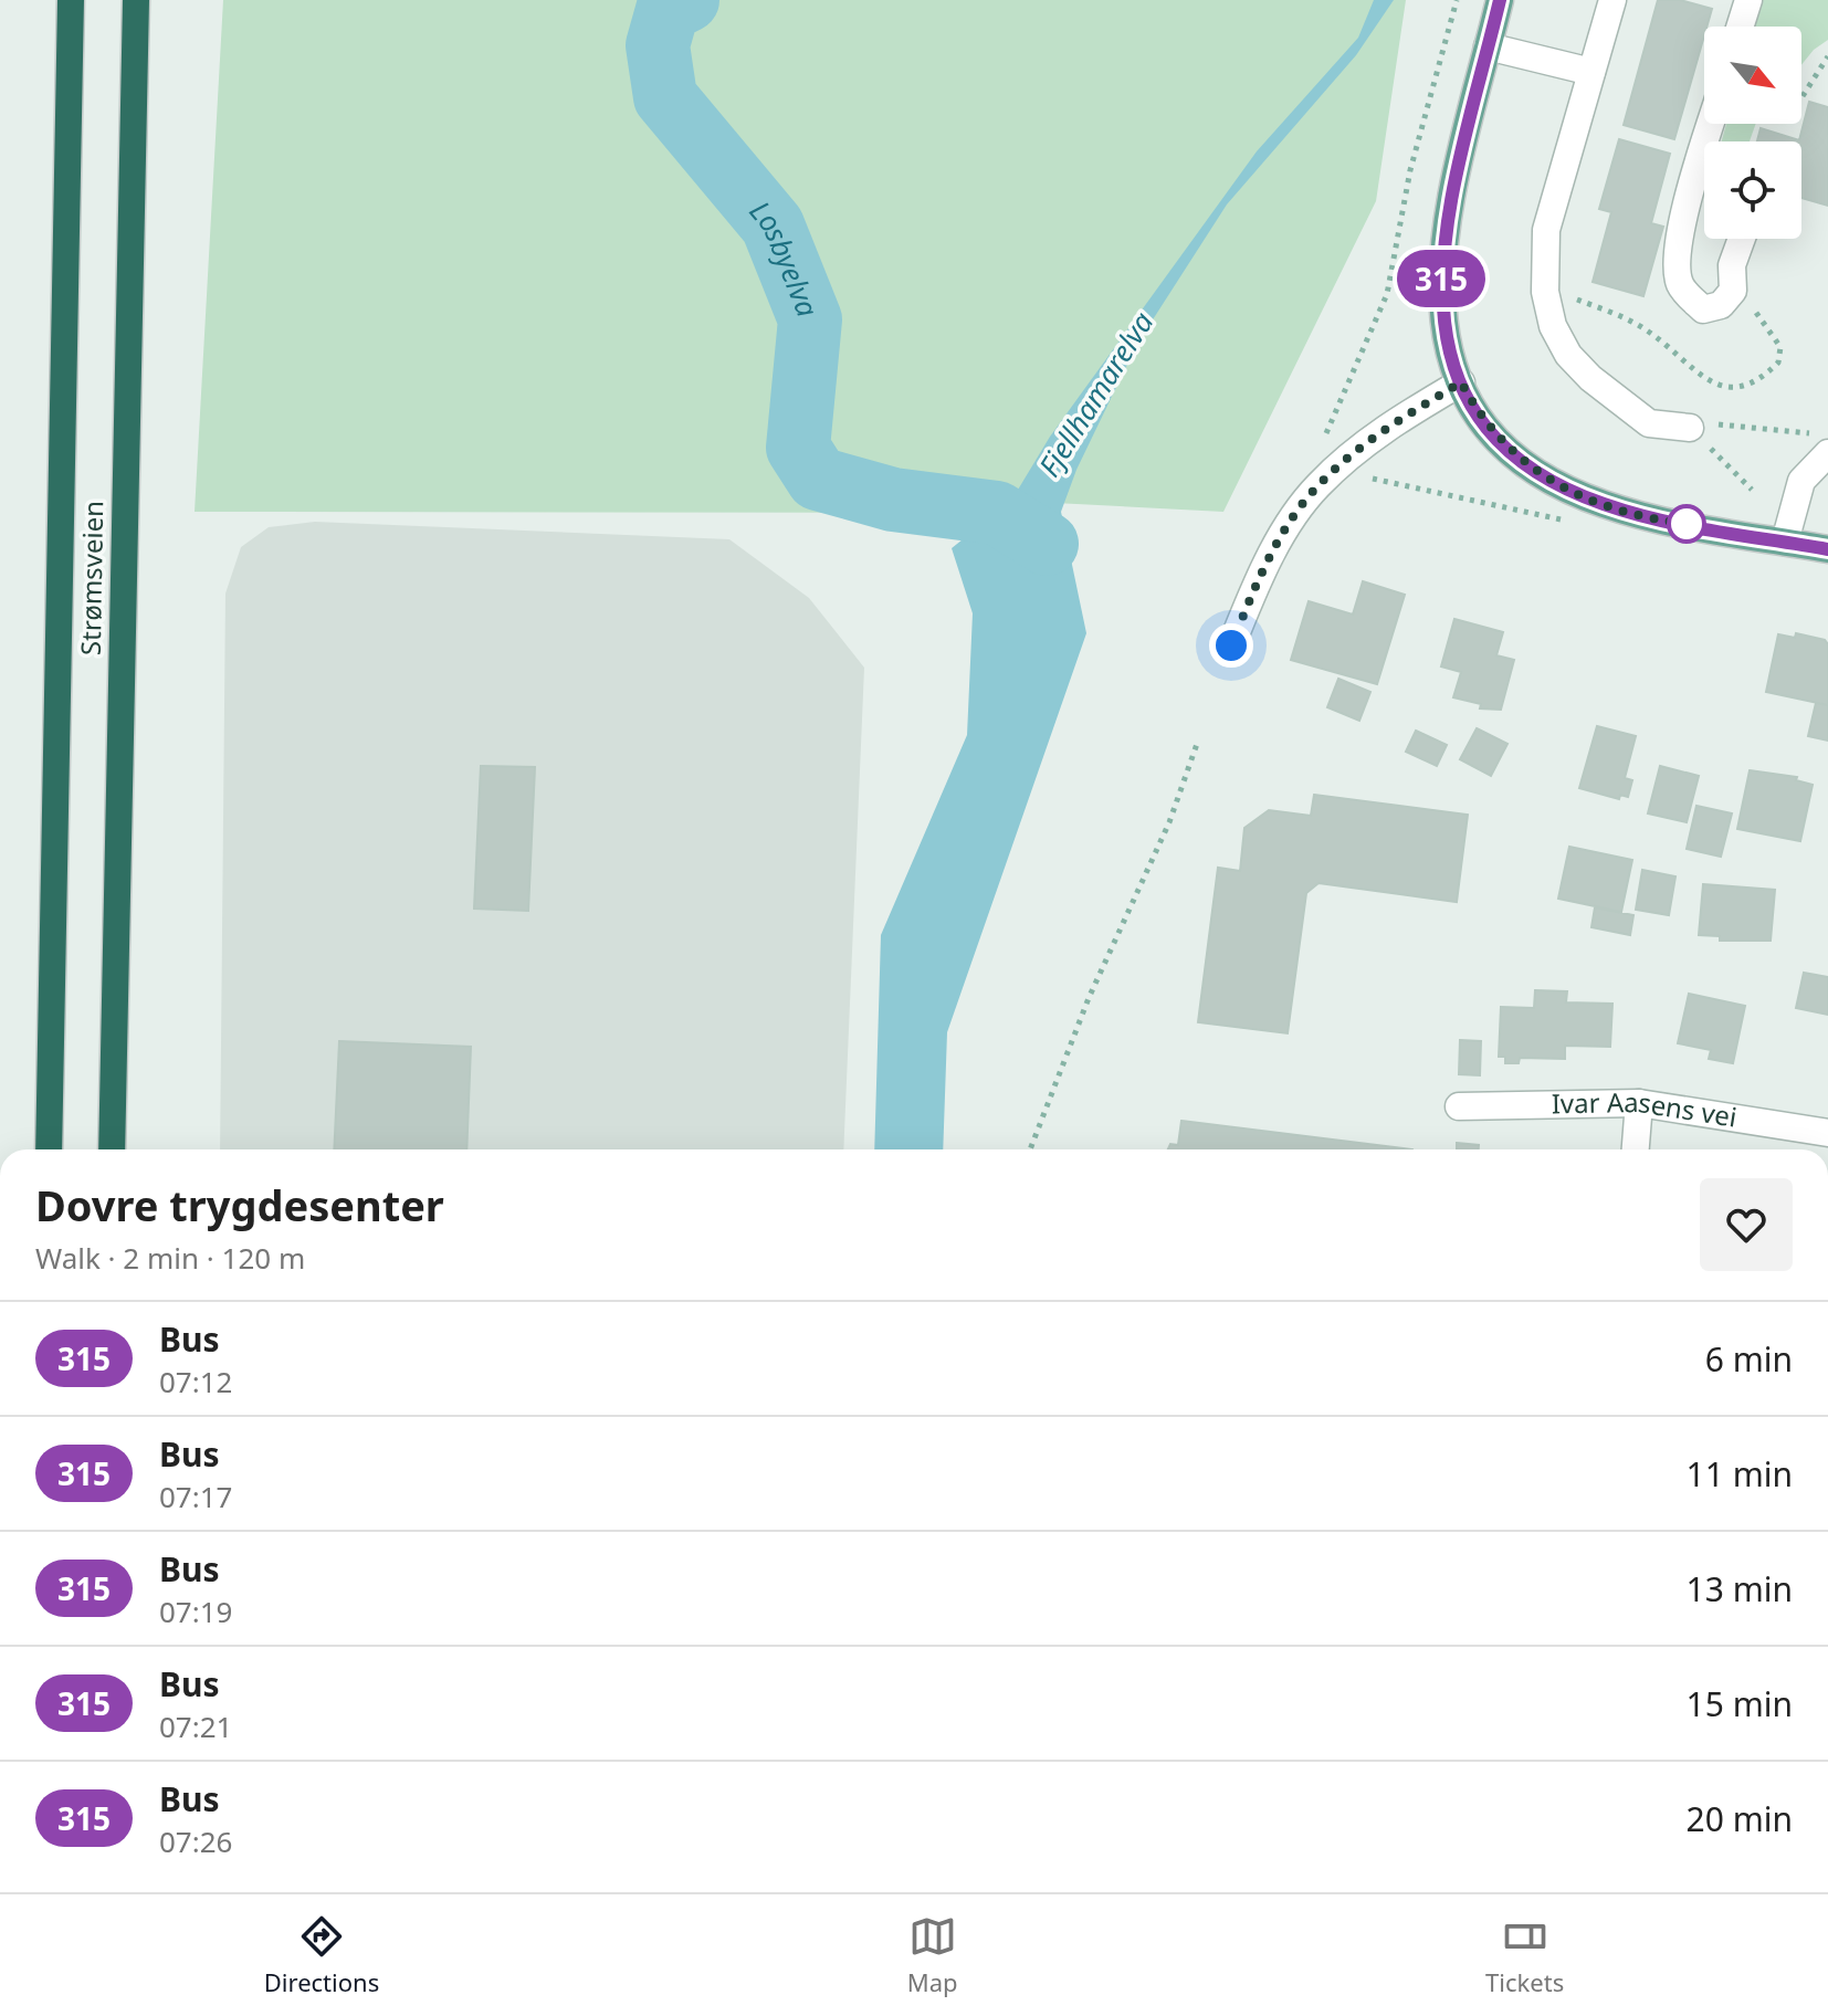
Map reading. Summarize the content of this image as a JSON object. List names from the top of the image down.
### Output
{
  "streets": {
    "highway": ["Strømsveien"],
    "street": ["Ivar Aasens vei"]
  },
  "water": ["Losbyelva", "Fjellhamarelva"],
  "lines": ["bus line 315"],
  "north": "bottom right",
  "page": {
    "on_map": "315",
    "heading": ["Dovre trygdesenter", "Walk · 2 min · 120 m"],
    "list": [
      {
        "mark": "315",
        "name": "Bus",
        "note": "07:12",
        "value": "6 min"
      },
      {
        "mark": "315",
        "name": "Bus",
        "note": "07:17",
        "value": "11 min"
      },
      {
        "mark": "315",
        "name": "Bus",
        "note": "07:19",
        "value": "13 min"
      },
      {
        "mark": "315",
        "name": "Bus",
        "note": "07:21",
        "value": "15 min"
      },
      {
        "mark": "315",
        "name": "Bus",
        "note": "07:26",
        "value": "20 min"
      }
    ],
    "tabs": ["Directions", "Map", "Tickets"]
  }
}
